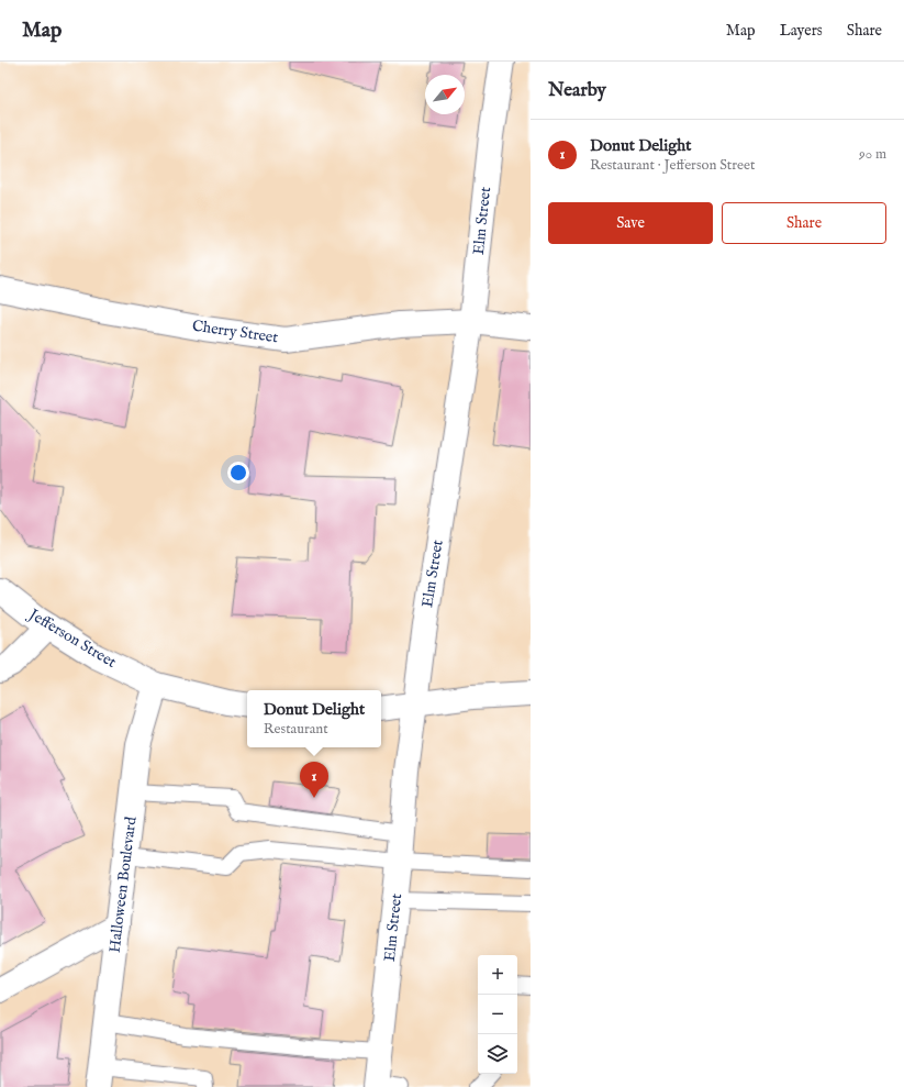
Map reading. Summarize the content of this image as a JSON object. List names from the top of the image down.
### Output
{
  "streets": {
    "street": [
      "Elm Street",
      "Cherry Street",
      "Jefferson Street",
      "Halloween Boulevard"
    ]
  },
  "crossings": [
    ["Elm Street", "Cherry Street"],
    ["Jefferson Street", "Halloween Boulevard"]
  ],
  "north": "top right",
  "page": {
    "header": "Map",
    "nav": ["Map", "Layers", "Share"],
    "heading": "Nearby",
    "list": [
      {
        "mark": "1",
        "name": "Donut Delight",
        "note": "Restaurant · Jefferson Street",
        "value": "90 m"
      }
    ],
    "buttons": ["Save", "Share"],
    "popup": ["Donut Delight", "Restaurant"],
    "pins": "1",
    "map_buttons": ["+", "−"]
  }
}
